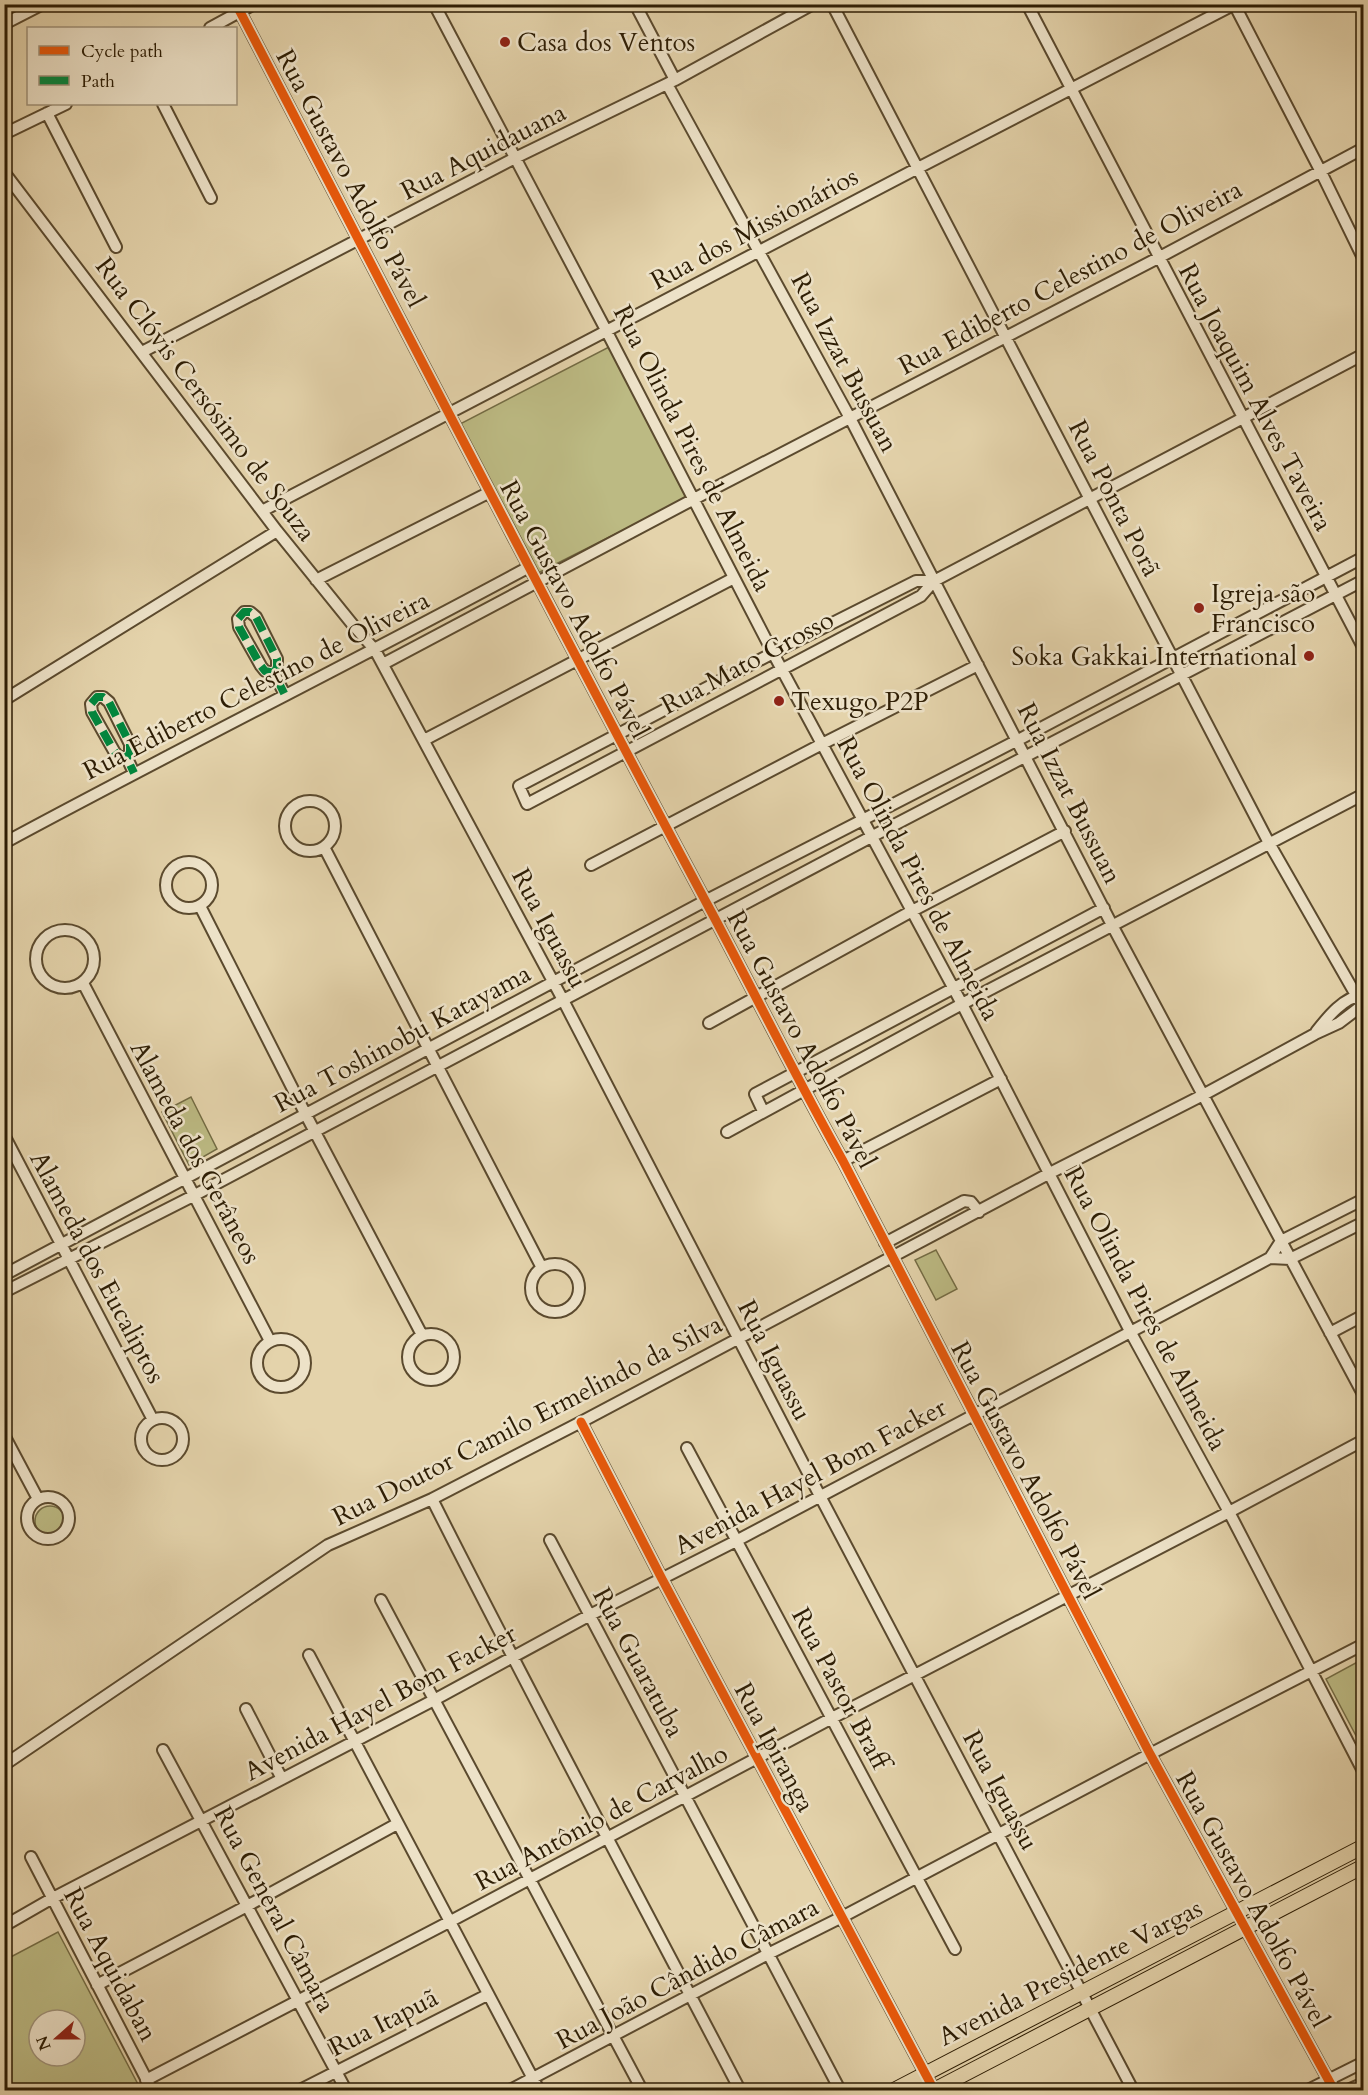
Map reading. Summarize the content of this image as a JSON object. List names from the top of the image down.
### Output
{
  "streets": {
    "main road": ["Avenida Presidente Vargas"],
    "street": [
      "Rua Aquidauana",
      "Rua Gustavo Adolfo Pável",
      "Rua dos Missionários",
      "Rua Ediberto Celestino de Oliveira",
      "Rua Izzat Bussuan",
      "Rua Joaquim Alves Taveira",
      "Rua Clóvis Cersósimo de Souza",
      "Rua Olinda Pires de Almeida",
      "Rua Ponta Porã",
      "Rua Mato Grosso",
      "Rua Iguassu",
      "Rua Toshinobu Katayama",
      "Alameda dos Gerâneos",
      "Alameda dos Eucaliptos",
      "Rua Doutor Camilo Ermelindo da Silva",
      "Avenida Hayel Bom Facker",
      "Rua Guaratuba",
      "Rua Pastor Braff",
      "Rua Ipiranga",
      "Rua Antônio de Carvalho",
      "Rua General Câmara",
      "Rua Aquidaban",
      "Rua João Cândido Câmara",
      "Rua Itapuã"
    ]
  },
  "crossings": [
    ["Rua Aquidauana", "Rua Gustavo Adolfo Pável"],
    ["Rua Aquidauana", "Rua Izzat Bussuan"],
    ["Rua Aquidauana", "Rua Clóvis Cersósimo de Souza"],
    ["Rua Aquidauana", "Rua Olinda Pires de Almeida"],
    ["Rua Gustavo Adolfo Pável", "Rua dos Missionários"],
    ["Rua Gustavo Adolfo Pável", "Rua Ediberto Celestino de Oliveira"],
    ["Rua Gustavo Adolfo Pável", "Rua Mato Grosso"],
    ["Rua Gustavo Adolfo Pável", "Rua Toshinobu Katayama"],
    ["Rua Gustavo Adolfo Pável", "Rua Doutor Camilo Ermelindo da Silva"],
    ["Rua Gustavo Adolfo Pável", "Avenida Hayel Bom Facker"],
    ["Rua Gustavo Adolfo Pável", "Rua Antônio de Carvalho"],
    ["Rua Gustavo Adolfo Pável", "Avenida Presidente Vargas"],
    ["Rua Gustavo Adolfo Pável", "Rua João Cândido Câmara"],
    ["Rua dos Missionários", "Rua Izzat Bussuan"],
    ["Rua dos Missionários", "Rua Joaquim Alves Taveira"],
    ["Rua dos Missionários", "Rua Clóvis Cersósimo de Souza"],
    ["Rua dos Missionários", "Rua Olinda Pires de Almeida"],
    ["Rua dos Missionários", "Rua Ponta Porã"],
    ["Rua Ediberto Celestino de Oliveira", "Rua Izzat Bussuan"],
    ["Rua Ediberto Celestino de Oliveira", "Rua Joaquim Alves Taveira"],
    ["Rua Ediberto Celestino de Oliveira", "Rua Clóvis Cersósimo de Souza"],
    ["Rua Ediberto Celestino de Oliveira", "Rua Olinda Pires de Almeida"],
    ["Rua Ediberto Celestino de Oliveira", "Rua Ponta Porã"],
    ["Rua Ediberto Celestino de Oliveira", "Rua Iguassu"],
    ["Rua Izzat Bussuan", "Rua Mato Grosso"],
    ["Rua Izzat Bussuan", "Rua Toshinobu Katayama"],
    ["Rua Izzat Bussuan", "Rua Doutor Camilo Ermelindo da Silva"],
    ["Rua Izzat Bussuan", "Avenida Hayel Bom Facker"],
    ["Rua Joaquim Alves Taveira", "Rua Mato Grosso"],
    ["Rua Joaquim Alves Taveira", "Rua Toshinobu Katayama"],
    ["Rua Clóvis Cersósimo de Souza", "Rua Iguassu"],
    ["Rua Olinda Pires de Almeida", "Rua Mato Grosso"],
    ["Rua Olinda Pires de Almeida", "Rua Toshinobu Katayama"],
    ["Rua Olinda Pires de Almeida", "Rua Doutor Camilo Ermelindo da Silva"],
    ["Rua Olinda Pires de Almeida", "Avenida Hayel Bom Facker"],
    ["Rua Olinda Pires de Almeida", "Rua Antônio de Carvalho"],
    ["Rua Olinda Pires de Almeida", "Rua João Cândido Câmara"],
    ["Rua Ponta Porã", "Rua Mato Grosso"],
    ["Rua Ponta Porã", "Rua Toshinobu Katayama"],
    ["Rua Ponta Porã", "Rua Doutor Camilo Ermelindo da Silva"],
    ["Rua Iguassu", "Rua Toshinobu Katayama"],
    ["Rua Iguassu", "Rua Doutor Camilo Ermelindo da Silva"],
    ["Rua Iguassu", "Avenida Hayel Bom Facker"],
    ["Rua Iguassu", "Rua Antônio de Carvalho"],
    ["Rua Iguassu", "Avenida Presidente Vargas"],
    ["Rua Iguassu", "Rua João Cândido Câmara"],
    ["Rua Toshinobu Katayama", "Alameda dos Gerâneos"],
    ["Rua Toshinobu Katayama", "Alameda dos Eucaliptos"],
    ["Rua Doutor Camilo Ermelindo da Silva", "Rua Ipiranga"],
    ["Avenida Hayel Bom Facker", "Rua Guaratuba"],
    ["Avenida Hayel Bom Facker", "Rua Pastor Braff"],
    ["Avenida Hayel Bom Facker", "Rua Ipiranga"],
    ["Avenida Hayel Bom Facker", "Rua General Câmara"],
    ["Avenida Hayel Bom Facker", "Rua Aquidaban"],
    ["Rua Guaratuba", "Rua Antônio de Carvalho"],
    ["Rua Guaratuba", "Rua João Cândido Câmara"],
    ["Rua Pastor Braff", "Rua Antônio de Carvalho"],
    ["Rua Pastor Braff", "Rua João Cândido Câmara"],
    ["Rua Ipiranga", "Rua Antônio de Carvalho"],
    ["Rua Ipiranga", "Avenida Presidente Vargas"],
    ["Rua Ipiranga", "Rua João Cândido Câmara"],
    ["Rua Antônio de Carvalho", "Rua General Câmara"],
    ["Rua Antônio de Carvalho", "Rua Aquidaban"],
    ["Rua General Câmara", "Rua Itapuã"]
  ],
  "places": [
    "Casa dos Ventos",
    "Igreja são Francisco",
    "Soka Gakkai International",
    "Texugo P2P"
  ],
  "legend": ["Cycle path", "Path"],
  "north": "left"
}
